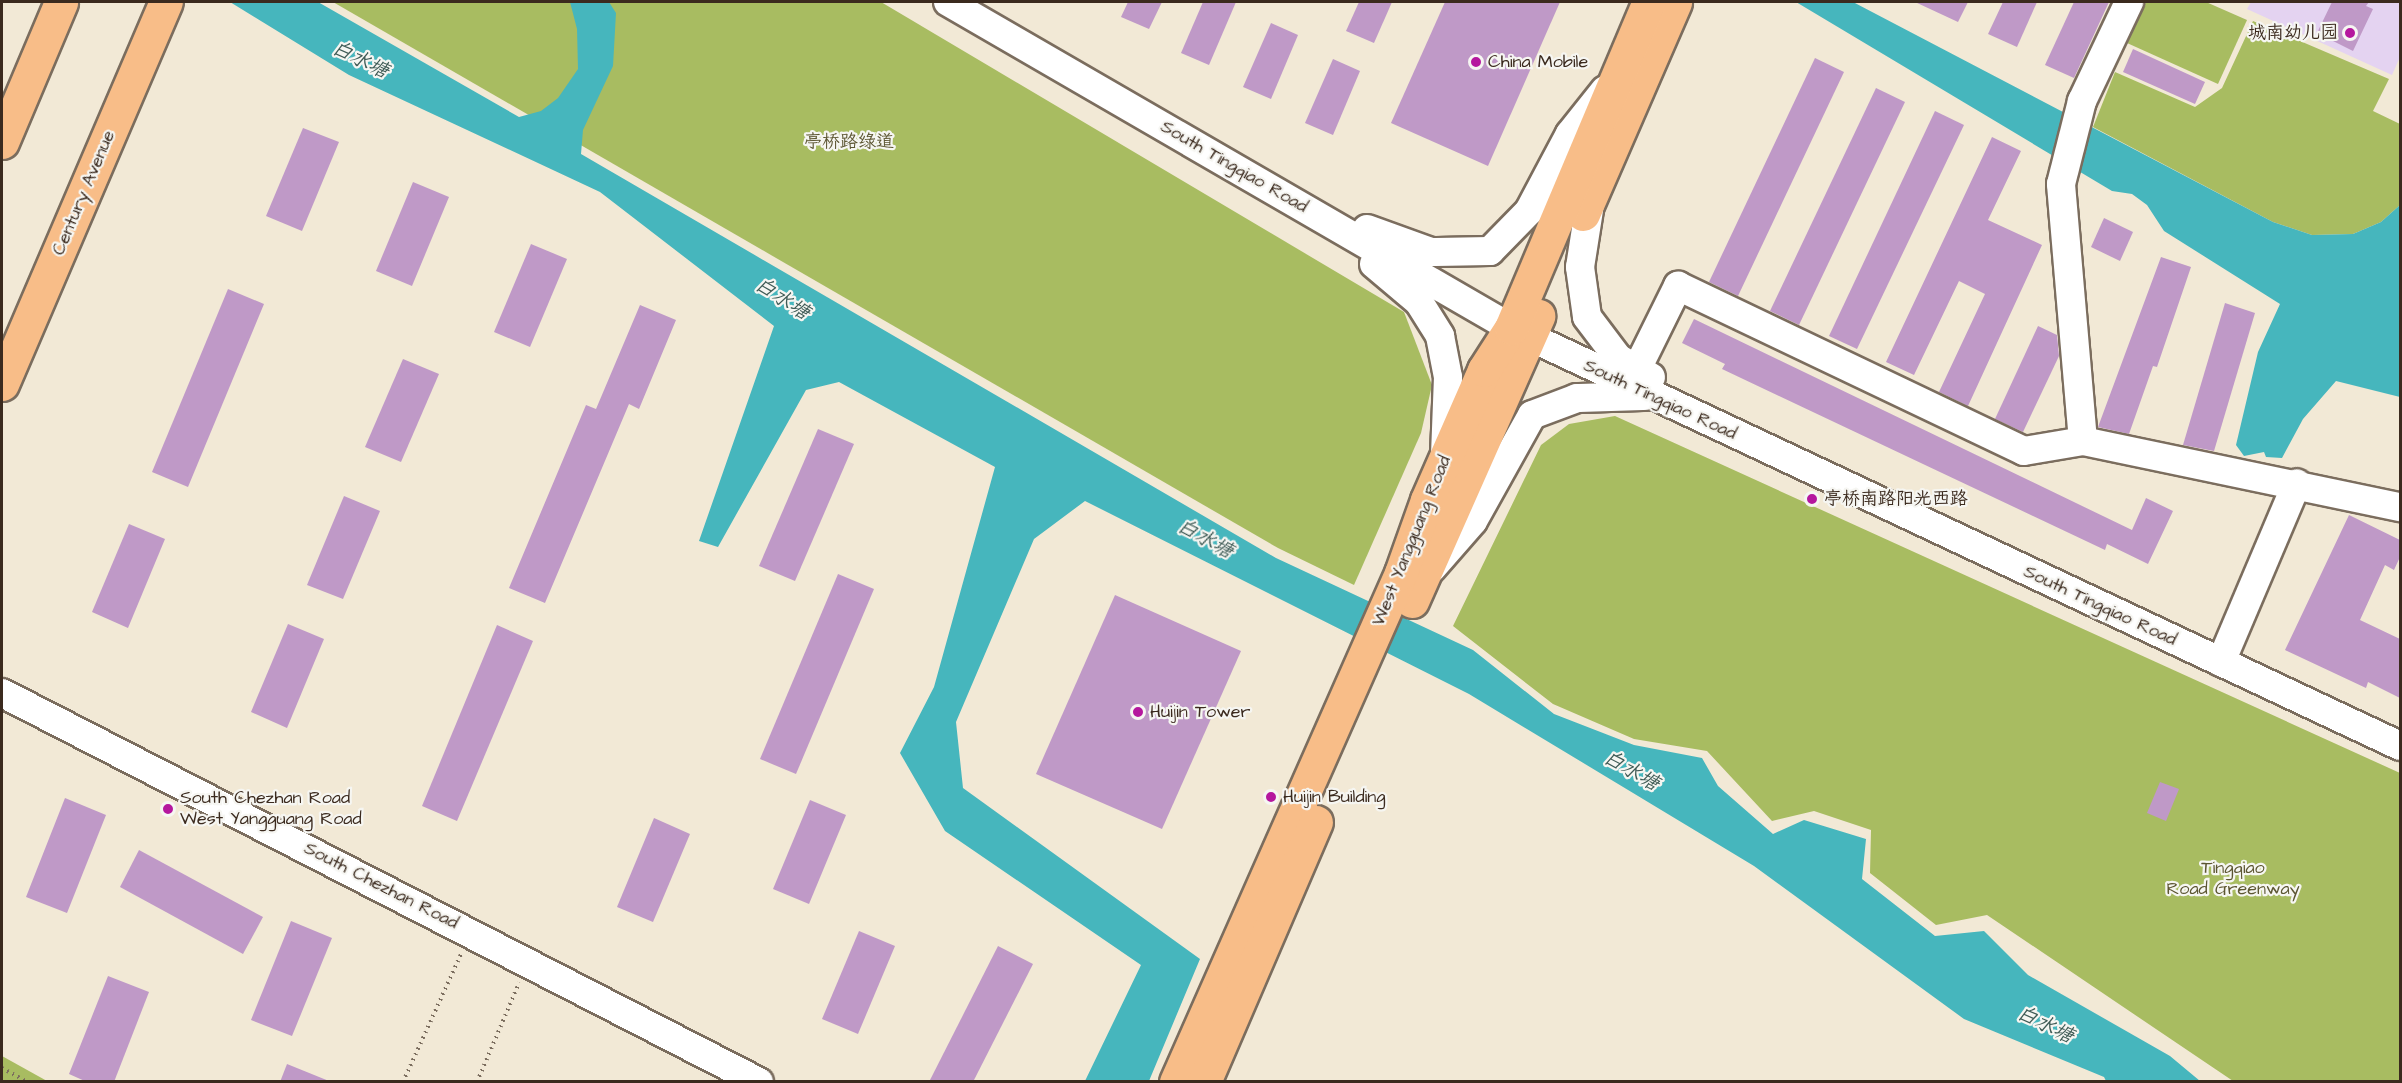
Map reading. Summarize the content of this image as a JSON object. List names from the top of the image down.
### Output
{
  "streets": {
    "main road": ["Century Avenue", "West Yangguang Road"],
    "street": ["South Tingqiao Road", "South Chezhan Road"]
  },
  "crossings": [
    ["South Tingqiao Road", "West Yangguang Road"]
  ],
  "water": ["白水塘"],
  "parks": ["亭桥路绿道", "Tingqiao Road Greenway"],
  "places": [
    "城南幼儿园",
    "China Mobile",
    "亭桥南路阳光西路",
    "Huijin Tower",
    "Huijin Building",
    "South Chezhan Road West Yangguang Road"
  ]
}
